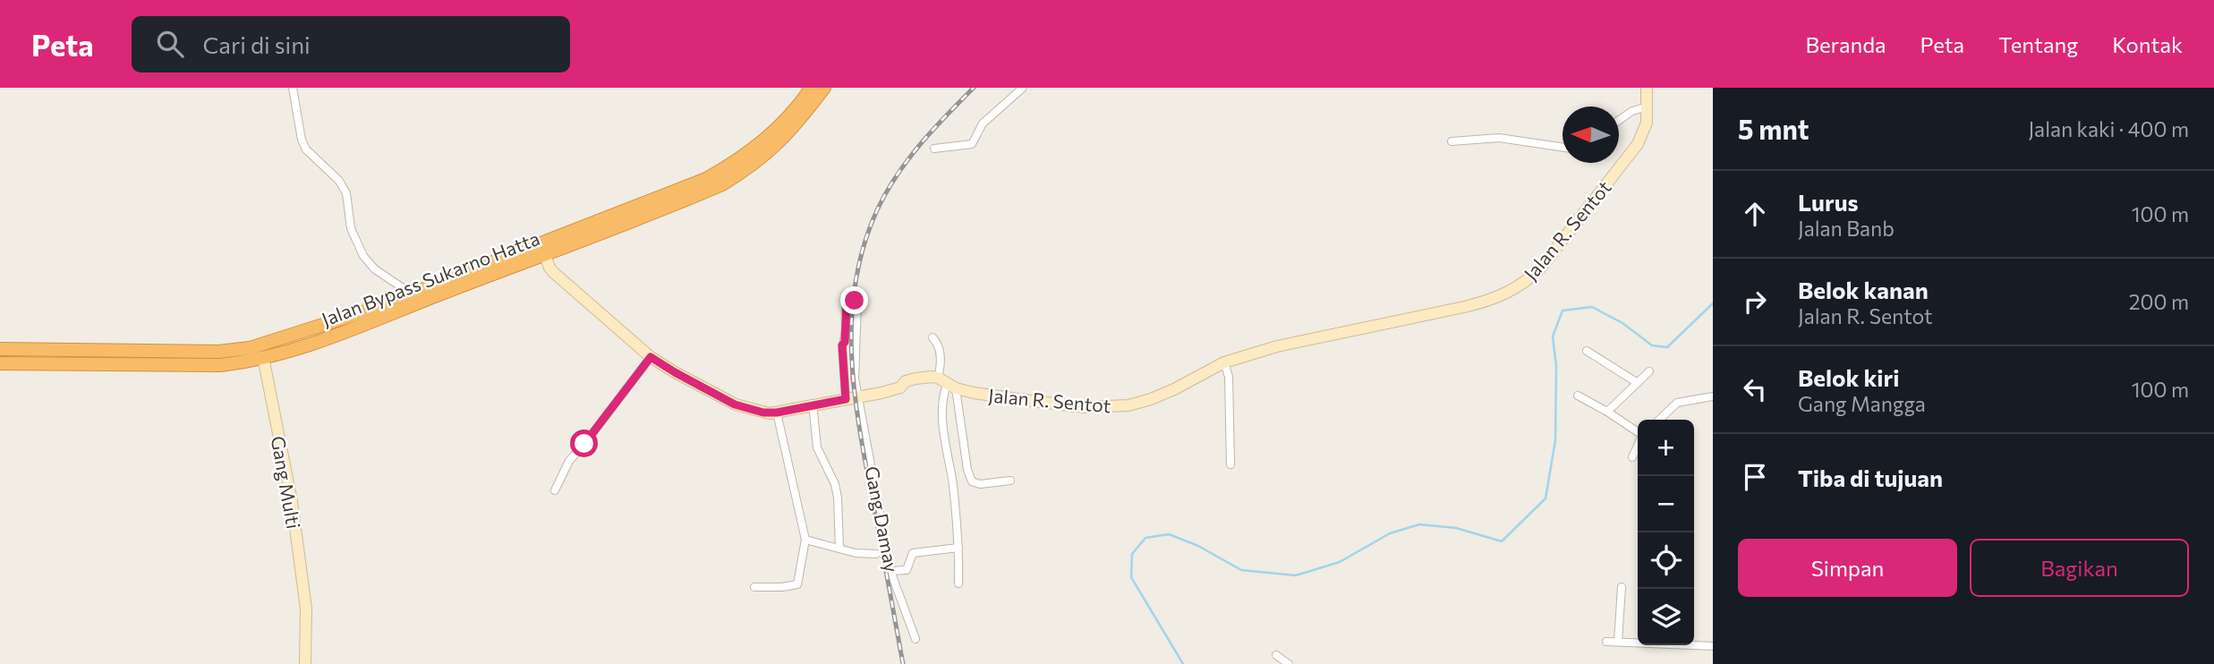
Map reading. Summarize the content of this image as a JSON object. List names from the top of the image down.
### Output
{
  "streets": {
    "highway": ["Jalan Bypass Sukarno Hatta"],
    "street": ["Jalan R. Sentot", "Gang Multi", "Gang Damay"]
  },
  "crossings": [
    ["Jalan R. Sentot", "Jalan Bypass Sukarno Hatta"],
    ["Jalan R. Sentot", "Gang Damay"],
    ["Jalan Bypass Sukarno Hatta", "Gang Multi"]
  ],
  "north": "left",
  "page": {
    "header": "Peta",
    "search": "Cari di sini",
    "nav": [
      "Beranda",
      "Peta",
      "Tentang",
      "Kontak"
    ],
    "heading": ["5 mnt", "Jalan kaki · 400 m"],
    "list": [
      ["Lurus", "Jalan Banb", "100 m"],
      ["Belok kanan", "Jalan R. Sentot", "200 m"],
      ["Belok kiri", "Gang Mangga", "100 m"],
      "Tiba di tujuan"
    ],
    "map_buttons": ["+", "−"],
    "buttons": ["Simpan", "Bagikan"]
  }
}
